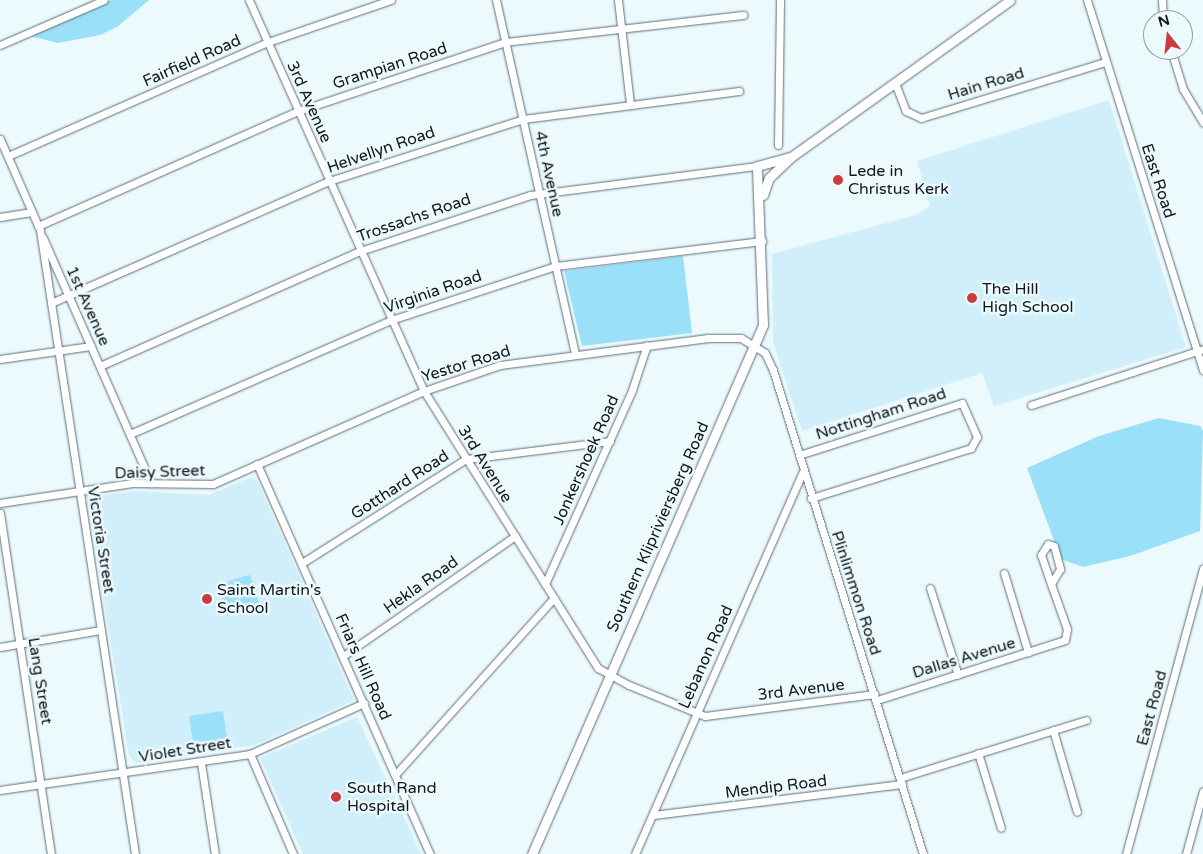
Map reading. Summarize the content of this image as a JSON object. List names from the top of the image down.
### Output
{
  "streets": {
    "street": [
      "Fairfield Road",
      "Grampian Road",
      "Hain Road",
      "3rd Avenue",
      "Helvellyn Road",
      "4th Avenue",
      "East Road",
      "Trossachs Road",
      "Virginia Road",
      "1st Avenue",
      "Yestor Road",
      "Nottingham Road",
      "Jonkershoek Road",
      "Daisy Street",
      "Gotthard Road",
      "Southern Klipriviersberg Road",
      "Victoria Street",
      "Hekla Road",
      "Plinlimmon Road",
      "Lebanon Road",
      "Dallas Avenue",
      "Friars Hill Road",
      "Lang Street",
      "Violet Street",
      "Mendip Road"
    ]
  },
  "crossings": [
    ["Fairfield Road", "3rd Avenue"],
    ["Fairfield Road", "1st Avenue"],
    ["Grampian Road", "3rd Avenue"],
    ["Grampian Road", "4th Avenue"],
    ["Grampian Road", "1st Avenue"],
    ["Grampian Road", "Victoria Street"],
    ["Hain Road", "East Road"],
    ["Hain Road", "Southern Klipriviersberg Road"],
    ["3rd Avenue", "Helvellyn Road"],
    ["3rd Avenue", "Trossachs Road"],
    ["3rd Avenue", "Virginia Road"],
    ["3rd Avenue", "Yestor Road"],
    ["3rd Avenue", "Jonkershoek Road"],
    ["3rd Avenue", "Gotthard Road"],
    ["3rd Avenue", "Southern Klipriviersberg Road"],
    ["3rd Avenue", "Hekla Road"],
    ["3rd Avenue", "Plinlimmon Road"],
    ["3rd Avenue", "Lebanon Road"],
    ["3rd Avenue", "Dallas Avenue"],
    ["Helvellyn Road", "4th Avenue"],
    ["Helvellyn Road", "1st Avenue"],
    ["Helvellyn Road", "Victoria Street"],
    ["4th Avenue", "Trossachs Road"],
    ["4th Avenue", "Virginia Road"],
    ["4th Avenue", "Yestor Road"],
    ["Trossachs Road", "1st Avenue"],
    ["Trossachs Road", "Southern Klipriviersberg Road"],
    ["Virginia Road", "1st Avenue"],
    ["Virginia Road", "Southern Klipriviersberg Road"],
    ["1st Avenue", "Daisy Street"],
    ["1st Avenue", "Victoria Street"],
    ["Yestor Road", "Jonkershoek Road"],
    ["Yestor Road", "Daisy Street"],
    ["Yestor Road", "Southern Klipriviersberg Road"],
    ["Yestor Road", "Plinlimmon Road"],
    ["Yestor Road", "Friars Hill Road"],
    ["Nottingham Road", "Plinlimmon Road"],
    ["Jonkershoek Road", "Gotthard Road"],
    ["Daisy Street", "Victoria Street"],
    ["Daisy Street", "Friars Hill Road"],
    ["Gotthard Road", "Friars Hill Road"],
    ["Southern Klipriviersberg Road", "Plinlimmon Road"],
    ["Victoria Street", "Violet Street"],
    ["Hekla Road", "Friars Hill Road"],
    ["Plinlimmon Road", "Lebanon Road"],
    ["Plinlimmon Road", "Dallas Avenue"],
    ["Plinlimmon Road", "Mendip Road"],
    ["Lebanon Road", "Mendip Road"],
    ["Friars Hill Road", "Violet Street"],
    ["Lang Street", "Violet Street"]
  ],
  "places": [
    "Lede in Christus Kerk",
    "The Hill High School",
    "Saint Martin's School",
    "South Rand Hospital"
  ],
  "north": "top"
}
